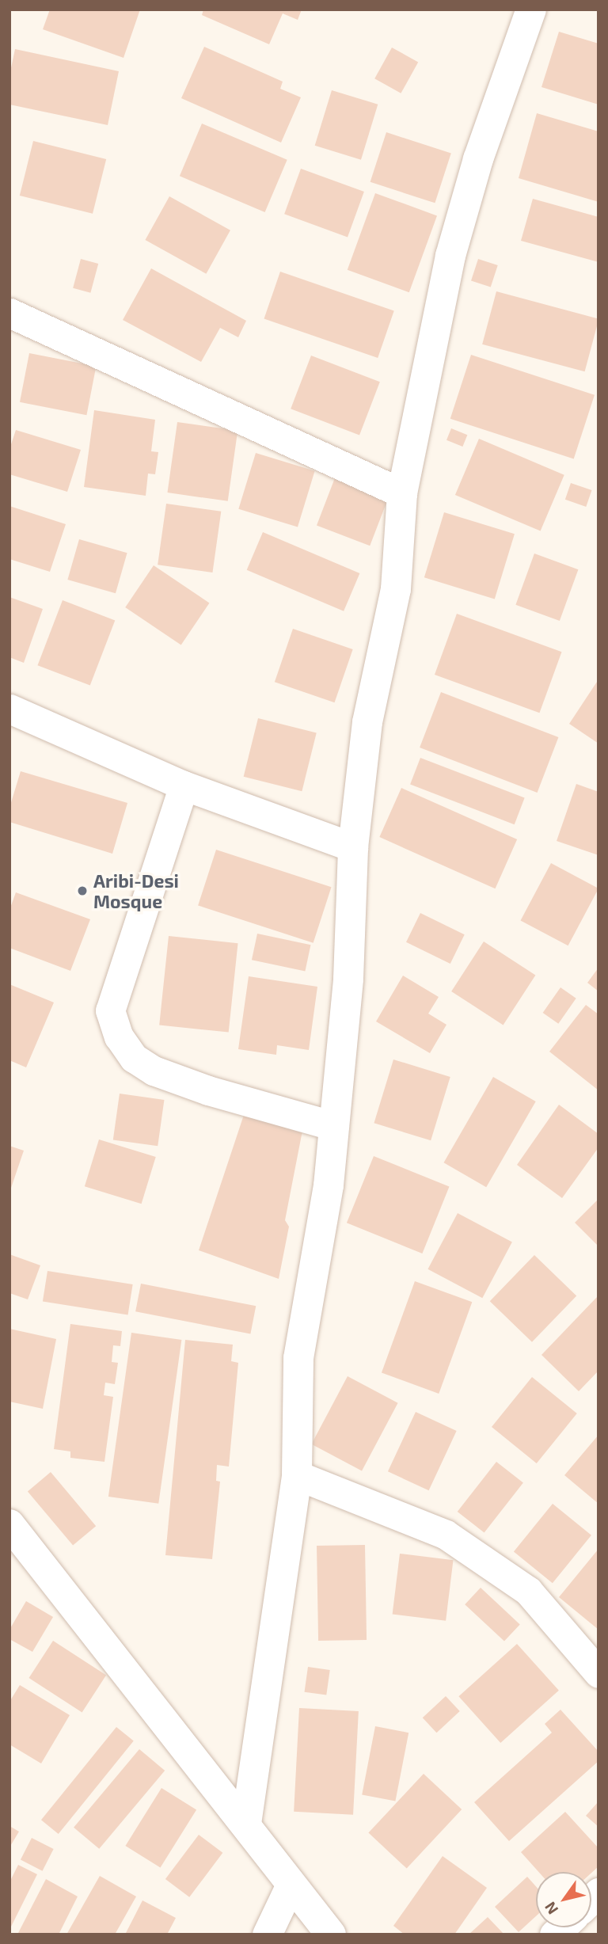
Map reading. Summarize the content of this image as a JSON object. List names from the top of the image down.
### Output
{
  "places": ["Aribi-Desi Mosque"],
  "north": "bottom left"
}
